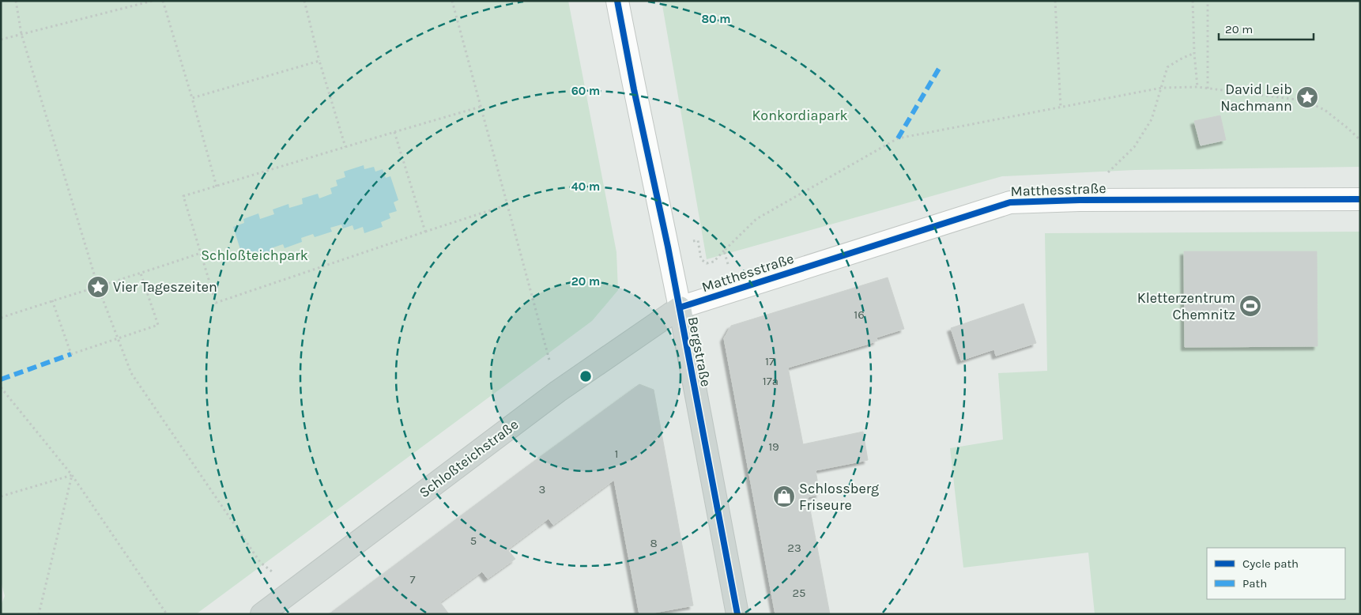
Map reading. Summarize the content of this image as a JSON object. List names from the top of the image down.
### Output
{
  "streets": {
    "main road": ["Bergstraße", "Schloßteichstraße"],
    "street": ["Matthesstraße"]
  },
  "crossings": [
    ["Matthesstraße", "Bergstraße"],
    ["Matthesstraße", "Schloßteichstraße"],
    ["Bergstraße", "Schloßteichstraße"]
  ],
  "parks": ["Konkordiapark", "Schloßteichpark"],
  "places": {
    "place": ["David Leib Nachmann", "Vier Tageszeiten"],
    "sports": ["Kletterzentrum Chemnitz"],
    "shop": ["Schlossberg Friseure"]
  },
  "house_numbers": [
    "16",
    "17",
    "17a",
    "19",
    "1",
    "3",
    "5",
    "8",
    "23",
    "7",
    "25"
  ],
  "legend": ["Cycle path", "Path"],
  "scale_bar": "20 m",
  "rings": [
    "80 m",
    "60 m",
    "40 m",
    "20 m"
  ]
}
